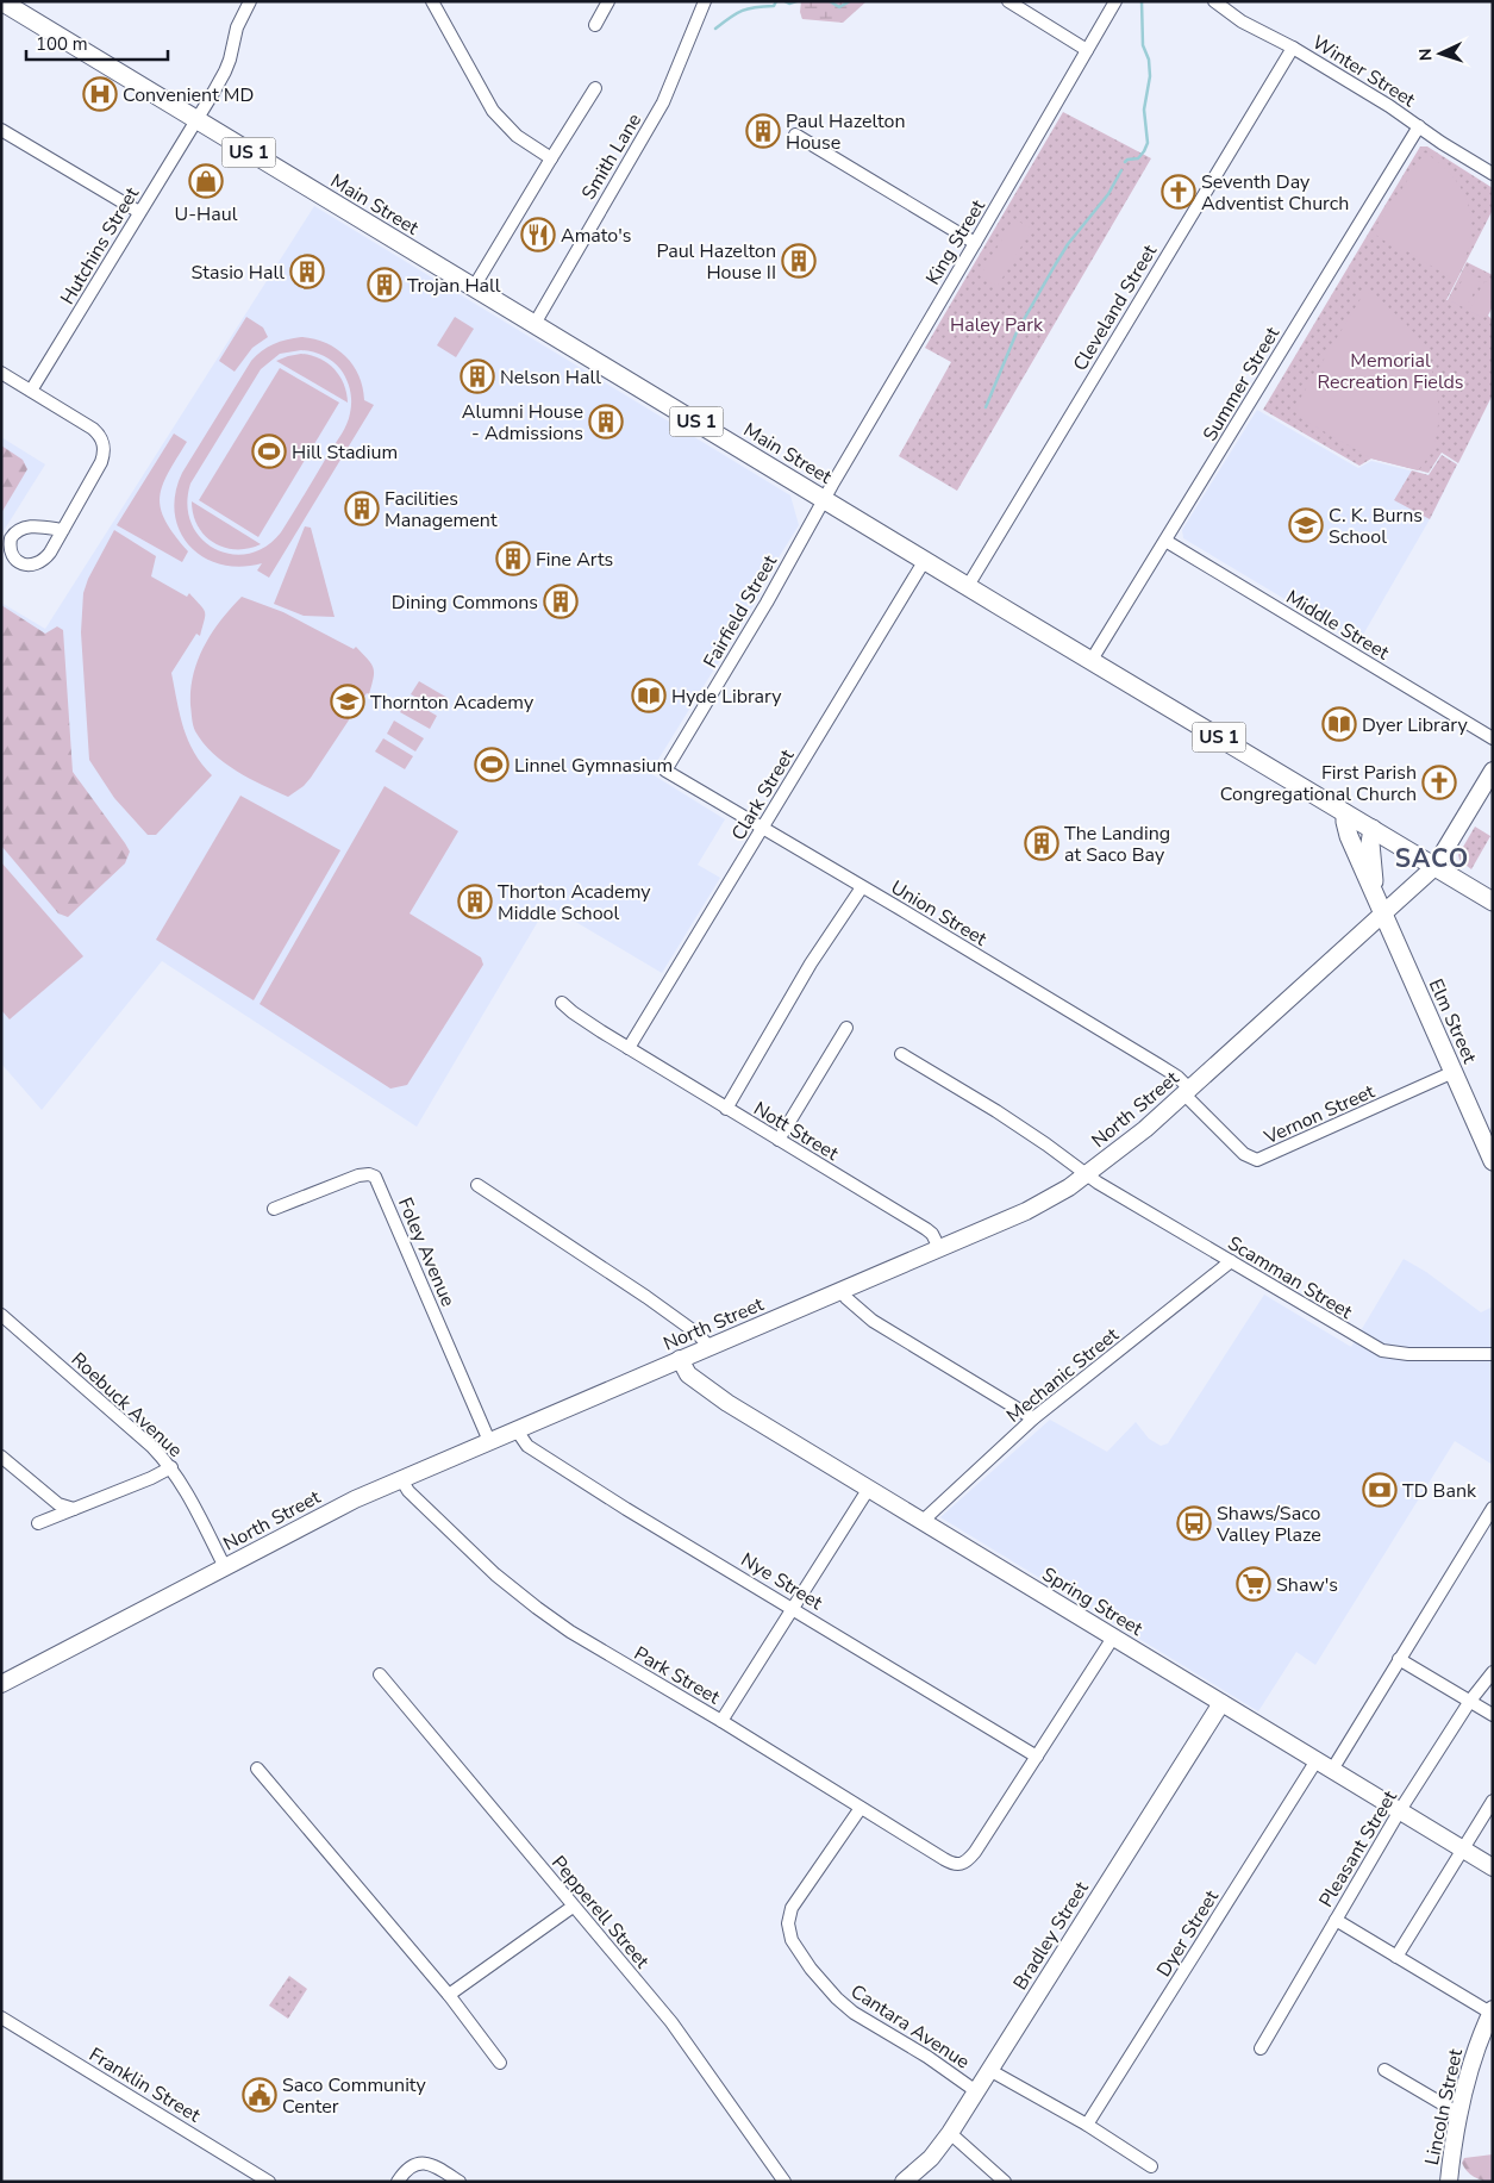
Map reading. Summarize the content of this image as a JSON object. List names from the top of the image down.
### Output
{
  "streets": {
    "main road": [
      "US 1",
      "Main Street",
      "Elm Street",
      "North Street",
      "Spring Street",
      "Bradley Street",
      "Lincoln Street"
    ],
    "street": [
      "Winter Street",
      "Smith Lane",
      "King Street",
      "Hutchins Street",
      "Cleveland Street",
      "Summer Street",
      "Fairfield Street",
      "Middle Street",
      "Clark Street",
      "Union Street",
      "Vernon Street",
      "Nott Street",
      "Foley Avenue",
      "Scamman Street",
      "Mechanic Street",
      "Roebuck Avenue",
      "Nye Street",
      "Park Street",
      "Pleasant Street",
      "Pepperell Street",
      "Dyer Street",
      "Cantara Avenue",
      "Franklin Street"
    ]
  },
  "crossings": [
    ["Winter Street", "Cleveland Street"],
    ["Winter Street", "Summer Street"],
    ["Smith Lane", "Main Street"],
    ["Main Street", "King Street"],
    ["Main Street", "Hutchins Street"],
    ["Main Street", "Cleveland Street"],
    ["Main Street", "Summer Street"],
    ["Main Street", "Fairfield Street"],
    ["Main Street", "Clark Street"],
    ["Main Street", "Elm Street"],
    ["Main Street", "North Street"],
    ["King Street", "Fairfield Street"],
    ["Summer Street", "Middle Street"],
    ["Fairfield Street", "Union Street"],
    ["Clark Street", "Union Street"],
    ["Clark Street", "Nott Street"],
    ["Union Street", "North Street"],
    ["Union Street", "Vernon Street"],
    ["Elm Street", "North Street"],
    ["Elm Street", "Vernon Street"],
    ["North Street", "Vernon Street"],
    ["North Street", "Nott Street"],
    ["North Street", "Foley Avenue"],
    ["North Street", "Scamman Street"],
    ["North Street", "Roebuck Avenue"],
    ["North Street", "Nye Street"],
    ["North Street", "Spring Street"],
    ["North Street", "Park Street"],
    ["Scamman Street", "Mechanic Street"],
    ["Mechanic Street", "Spring Street"],
    ["Nye Street", "Park Street"],
    ["Spring Street", "Pleasant Street"],
    ["Spring Street", "Dyer Street"],
    ["Spring Street", "Bradley Street"],
    ["Park Street", "Cantara Avenue"],
    ["Bradley Street", "Cantara Avenue"]
  ],
  "districts": ["SACO"],
  "parks": ["Haley Park", "Memorial Recreation Fields"],
  "places": {
    "hospital": ["Convenient MD"],
    "building": [
      "Paul Hazelton House",
      "Paul Hazelton House II",
      "Stasio Hall",
      "Trojan Hall",
      "Nelson Hall",
      "Alumni House - Admissions",
      "Facilities Management",
      "Fine Arts",
      "Dining Commons",
      "The Landing at Saco Bay",
      "Thorton Academy Middle School"
    ],
    "shop": ["U-Haul"],
    "church": ["Seventh Day Adventist Church", "First Parish Congregational Church"],
    "restaurant": ["Amato's"],
    "sports": ["Hill Stadium", "Linnel Gymnasium"],
    "school or university": ["C. K. Burns School", "Thornton Academy"],
    "library": ["Hyde Library", "Dyer Library"],
    "bank": ["TD Bank"],
    "bus stop": ["Shaws/Saco Valley Plaze"],
    "supermarket": ["Shaw's"],
    "public building": ["Saco Community Center"]
  },
  "scale_bar": "100 m",
  "north": "left"
}
